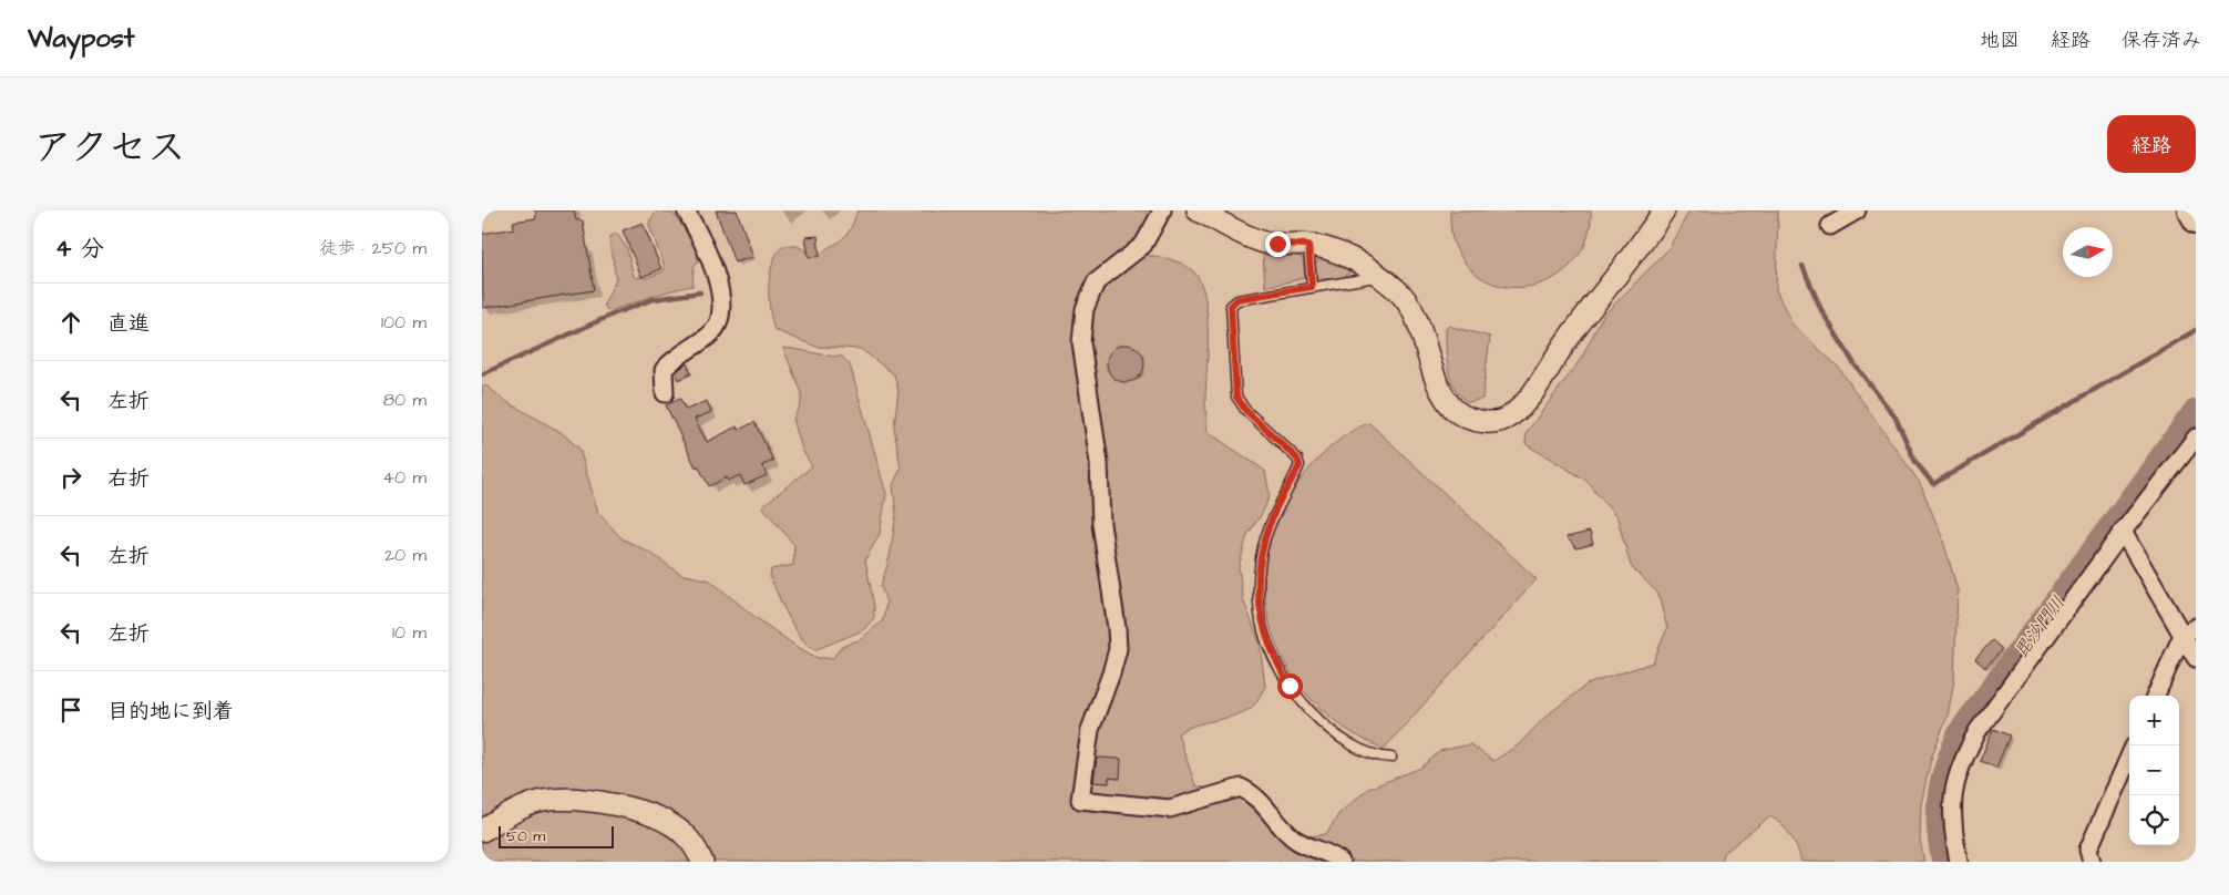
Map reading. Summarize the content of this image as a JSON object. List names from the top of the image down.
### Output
{
  "water": ["毘沙門川"],
  "scale_bar": "50 m",
  "north": "right",
  "page": {
    "header": "Waypost",
    "nav": ["地図", "経路", "保存済み"],
    "title": "アクセス",
    "buttons": "経路",
    "heading": ["4 分", "徒歩 · 250 m"],
    "list": [
      ["直進", "100 m"],
      ["左折", "80 m"],
      ["右折", "40 m"],
      ["左折", "20 m"],
      ["左折", "10 m"],
      "目的地に到着"
    ],
    "map_buttons": ["+", "−"],
    "scale": "50 m"
  }
}
